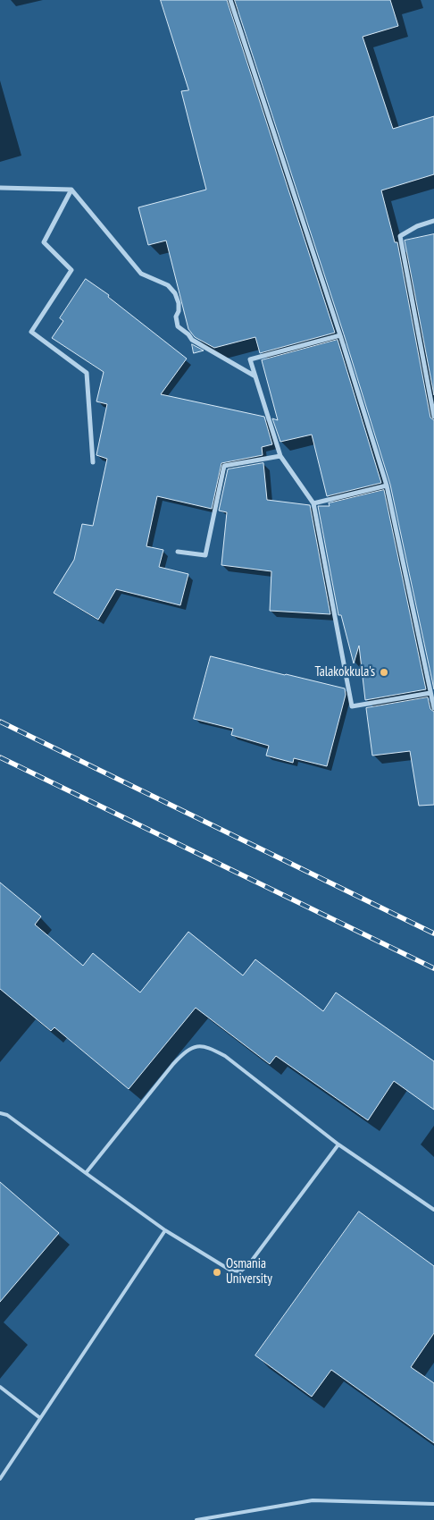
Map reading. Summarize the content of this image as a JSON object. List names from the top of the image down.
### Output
{
  "places": ["Talakokkula's", "Osmania University"]
}
